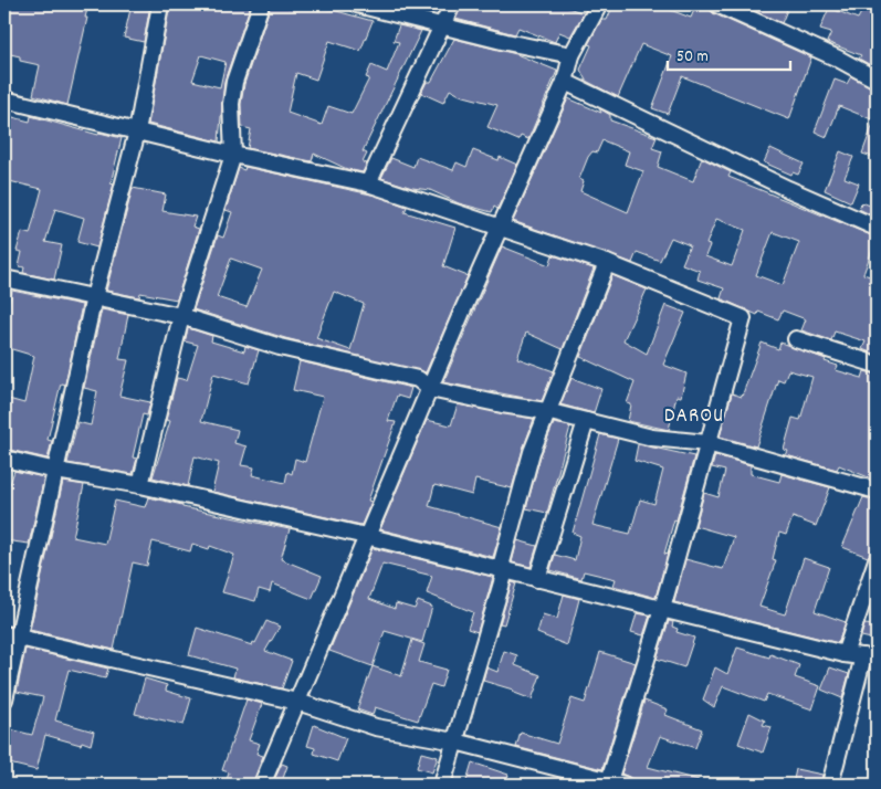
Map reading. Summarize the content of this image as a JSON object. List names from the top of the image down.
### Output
{
  "districts": ["DAROU"],
  "scale_bar": "50 m"
}
